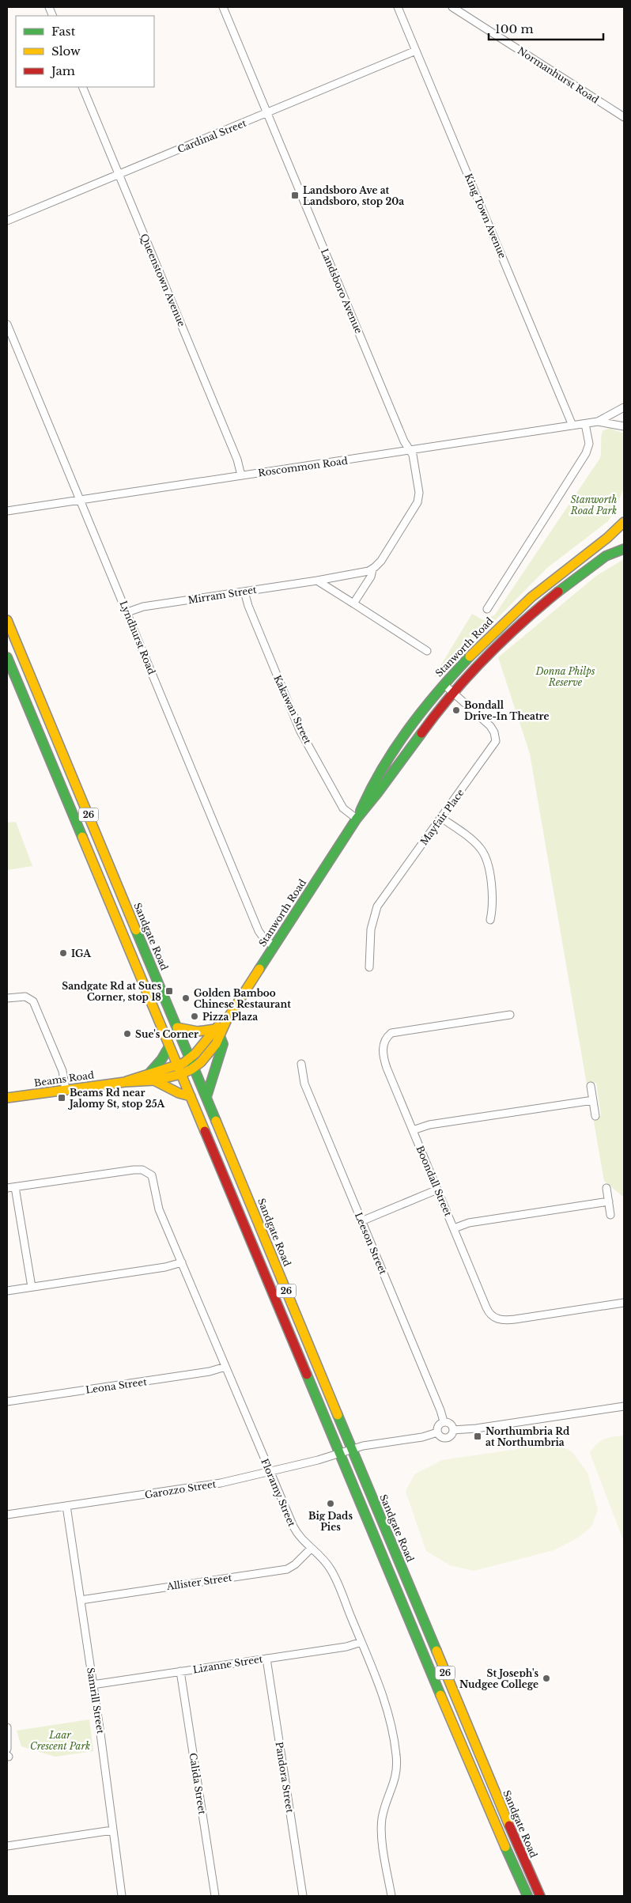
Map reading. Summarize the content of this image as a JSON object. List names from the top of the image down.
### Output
{
  "streets": {
    "main road": [
      "Stanworth Road",
      "26",
      "Sandgate Road",
      "Beams Road"
    ],
    "street": [
      "Normanhurst Road",
      "Cardinal Street",
      "King Town Avenue",
      "Queenstown Avenue",
      "Landsboro Avenue",
      "Roscommon Road",
      "Mirram Street",
      "Lyndhurst Road",
      "Kakawan Street",
      "Mayfair Place",
      "Boondall Street",
      "Leeson Street",
      "Leona Street",
      "Garozzo Street",
      "Floramy Street",
      "Allister Street",
      "Lizanne Street",
      "Samrill Street",
      "Pandora Street",
      "Calida Street"
    ]
  },
  "crossings": [
    ["Cardinal Street", "King Town Avenue"],
    ["Cardinal Street", "Queenstown Avenue"],
    ["Cardinal Street", "Landsboro Avenue"],
    ["King Town Avenue", "Roscommon Road"],
    ["Queenstown Avenue", "Roscommon Road"],
    ["Landsboro Avenue", "Roscommon Road"],
    ["Landsboro Avenue", "Mirram Street"],
    ["Roscommon Road", "Lyndhurst Road"],
    ["Roscommon Road", "Stanworth Road"],
    ["Mirram Street", "Lyndhurst Road"],
    ["Mirram Street", "Kakawan Street"],
    ["Lyndhurst Road", "Stanworth Road"],
    ["Stanworth Road", "Kakawan Street"],
    ["Stanworth Road", "26"],
    ["Stanworth Road", "Mayfair Place"],
    ["Stanworth Road", "Sandgate Road"],
    ["Stanworth Road", "Beams Road"],
    ["26", "Beams Road"],
    ["26", "Garozzo Street"],
    ["Sandgate Road", "Beams Road"],
    ["Sandgate Road", "Garozzo Street"],
    ["Leeson Street", "Garozzo Street"],
    ["Leona Street", "Floramy Street"],
    ["Garozzo Street", "Floramy Street"],
    ["Garozzo Street", "Samrill Street"],
    ["Floramy Street", "Allister Street"],
    ["Floramy Street", "Lizanne Street"],
    ["Allister Street", "Samrill Street"],
    ["Lizanne Street", "Samrill Street"],
    ["Lizanne Street", "Pandora Street"],
    ["Lizanne Street", "Calida Street"]
  ],
  "parks": ["Stanworth Road Park", "Donna Philps Reserve", "Laar Crescent Park"],
  "places": {
    "transit": [
      "Landsboro Ave at Landsboro, stop 20a",
      "Sandgate Rd at Sues Corner, stop 18",
      "Beams Rd near Jalomy St, stop 25A",
      "Northumbria Rd at Northumbria"
    ],
    "other": [
      "Bondall Drive-In Theatre",
      "IGA",
      "Golden Bamboo Chinese Restaurant",
      "Pizza Plaza",
      "Sue's Corner",
      "Big Dads Pies",
      "St Joseph's Nudgee College"
    ]
  },
  "legend": ["Fast", "Slow", "Jam"],
  "scale_bar": "100 m"
}
